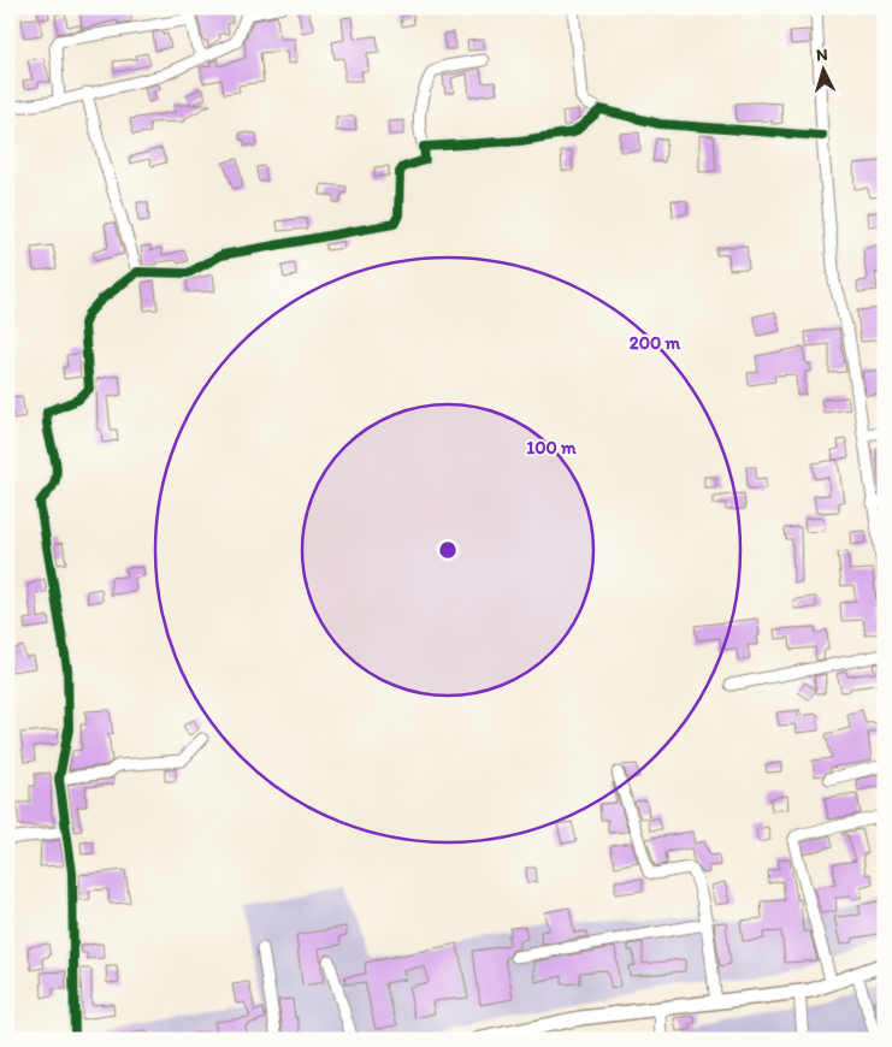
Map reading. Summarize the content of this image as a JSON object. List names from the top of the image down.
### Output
{
  "north": "top",
  "rings": ["200 m", "100 m"]
}
